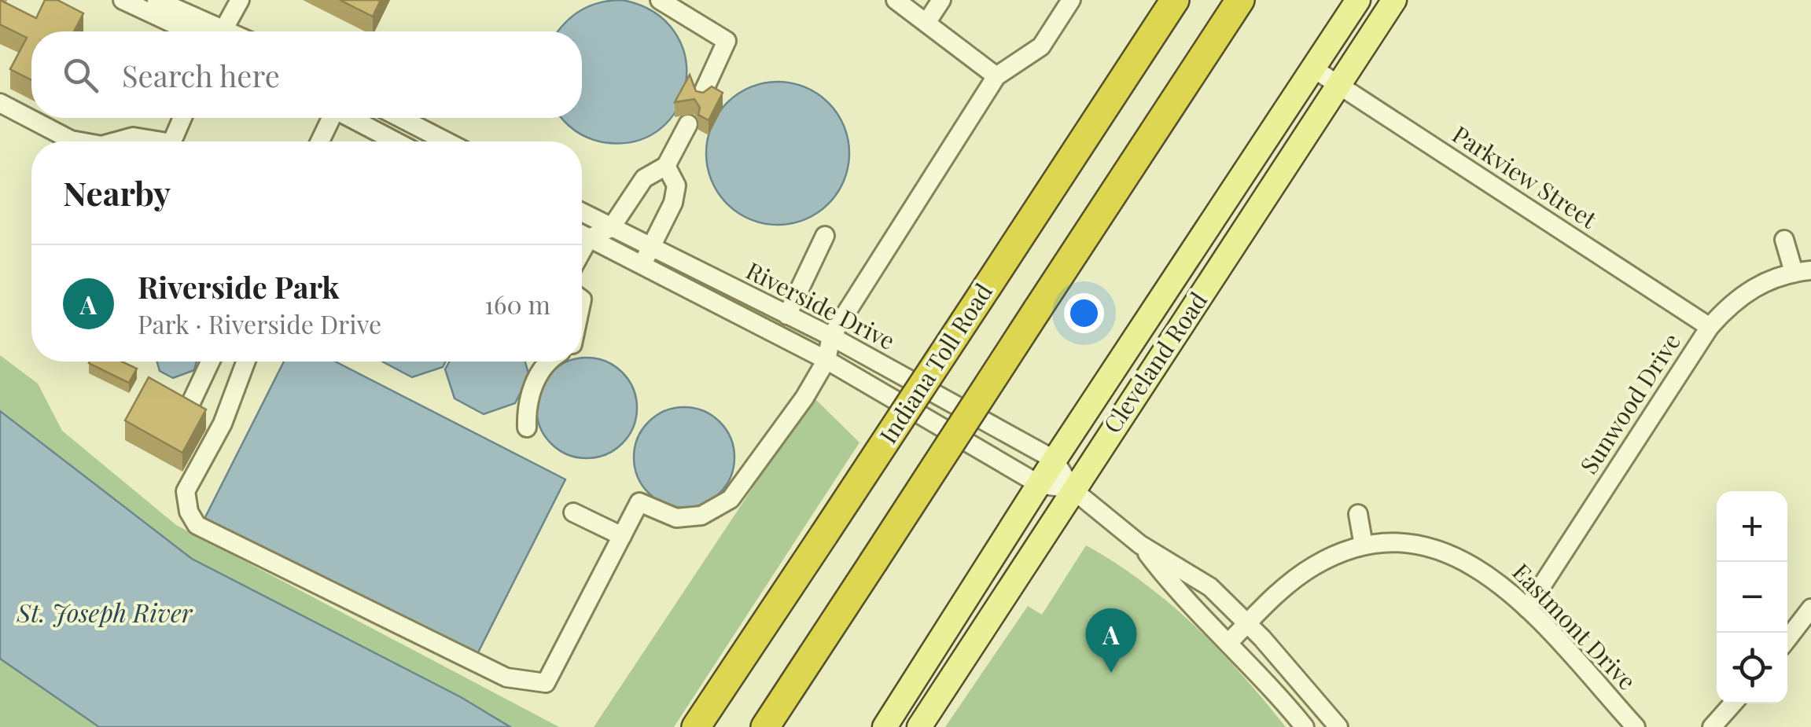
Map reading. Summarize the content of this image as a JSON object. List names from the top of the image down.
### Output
{
  "streets": {
    "highway": ["Indiana Toll Road"],
    "main road": ["Cleveland Road"],
    "street": [
      "Parkview Street",
      "Riverside Drive",
      "Sunwood Drive",
      "Eastmont Drive"
    ]
  },
  "crossings": [
    ["Parkview Street", "Cleveland Road"],
    ["Parkview Street", "Sunwood Drive"],
    ["Riverside Drive", "Cleveland Road"],
    ["Sunwood Drive", "Eastmont Drive"]
  ],
  "water": ["St. Joseph River"],
  "page": {
    "search": "Search here",
    "heading": "Nearby",
    "list": [
      {
        "mark": "A",
        "name": "Riverside Park",
        "note": "Park · Riverside Drive",
        "value": "160 m"
      }
    ],
    "map_buttons": ["+", "−"],
    "pins": "A"
  }
}
